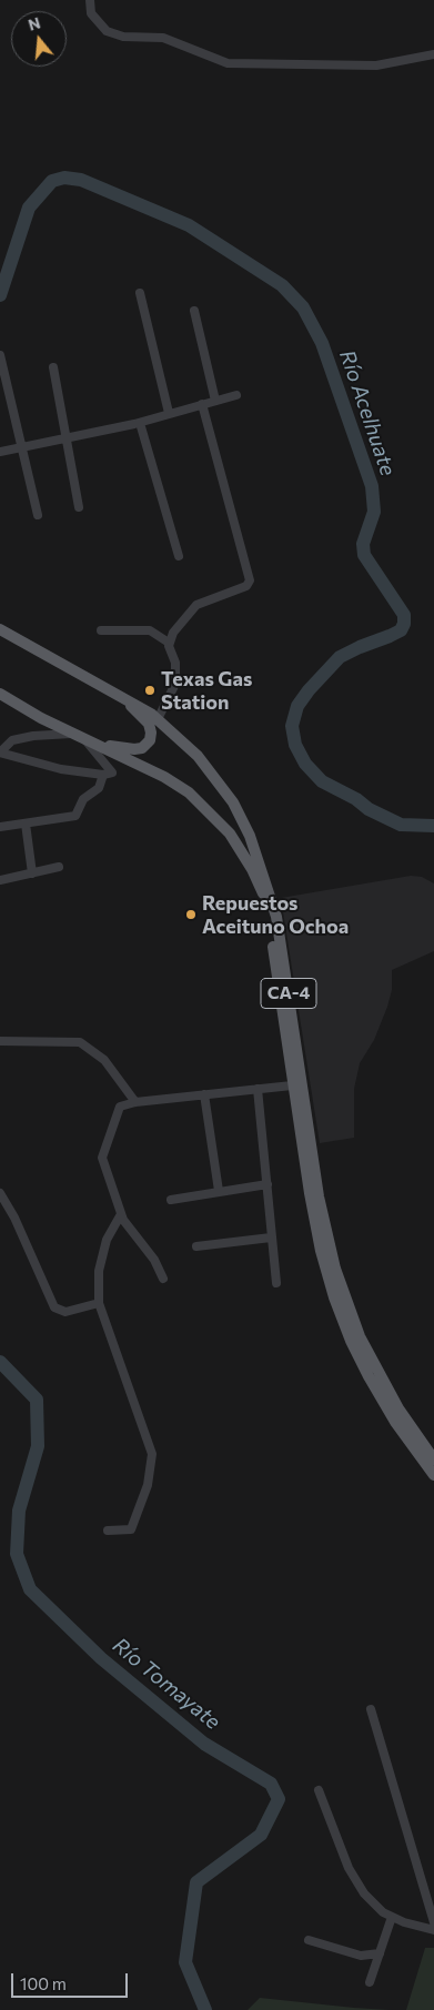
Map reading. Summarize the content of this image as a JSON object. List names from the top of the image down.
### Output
{
  "streets": {
    "main road": ["CA-4"]
  },
  "water": ["Río Acelhuate", "Río Tomayate"],
  "places": ["Texas Gas Station", "Repuestos Aceituno Ochoa"],
  "scale_bar": "100 m",
  "north": "top"
}
